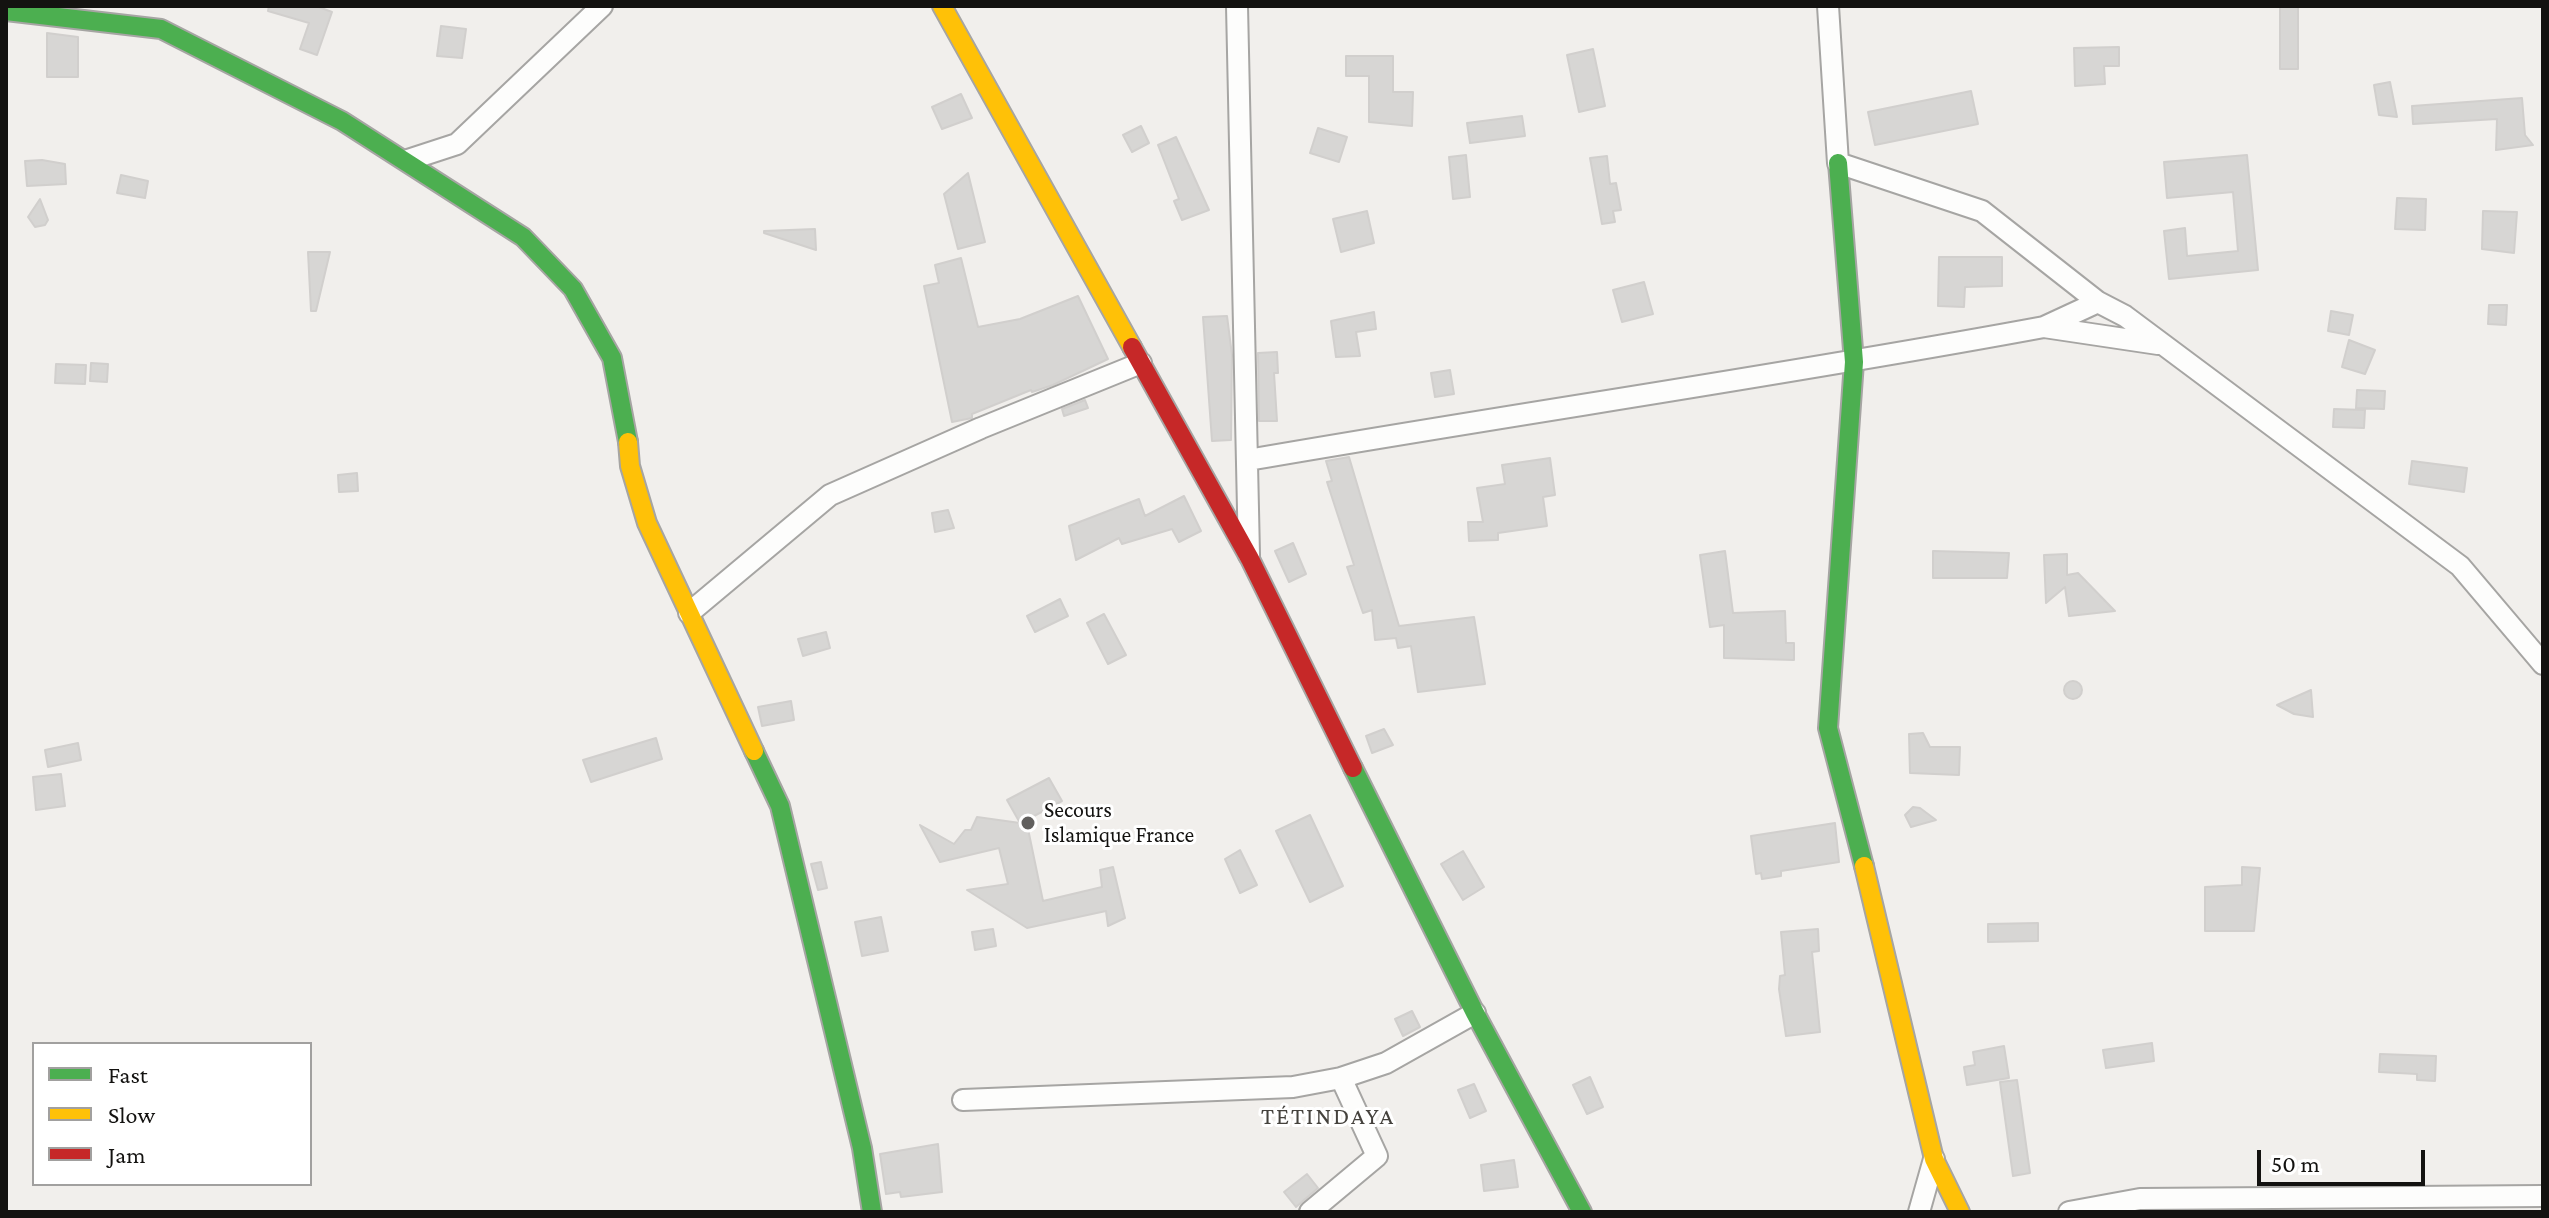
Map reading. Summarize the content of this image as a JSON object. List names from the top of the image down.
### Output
{
  "districts": ["TÉTINDAYA"],
  "places": ["Secours Islamique France"],
  "legend": ["Fast", "Slow", "Jam"],
  "scale_bar": "50 m"
}
